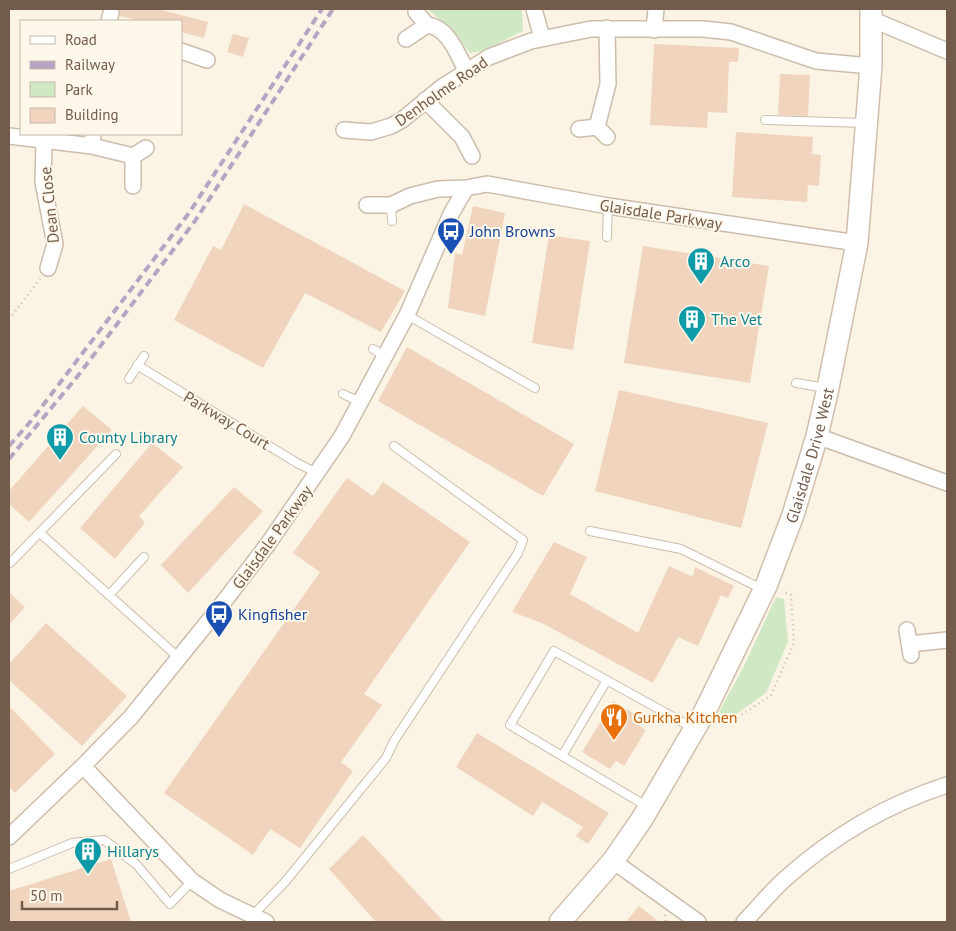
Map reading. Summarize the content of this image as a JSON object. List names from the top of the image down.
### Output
{
  "streets": {
    "street": [
      "Denholme Road",
      "Dean Close",
      "Glaisdale Parkway",
      "Glaisdale Drive West"
    ],
    "lane": ["Parkway Court"]
  },
  "crossings": [
    ["Denholme Road", "Glaisdale Drive West"],
    ["Glaisdale Parkway", "Parkway Court"],
    ["Glaisdale Parkway", "Glaisdale Drive West"]
  ],
  "places": {
    "bus stop": ["John Browns", "Kingfisher"],
    "building": [
      "Arco",
      "The Vet",
      "County Library",
      "Hillarys"
    ],
    "restaurant": ["Gurkha Kitchen"]
  },
  "legend": [
    "Road",
    "Railway",
    "Park",
    "Building"
  ],
  "scale_bar": "50 m"
}
